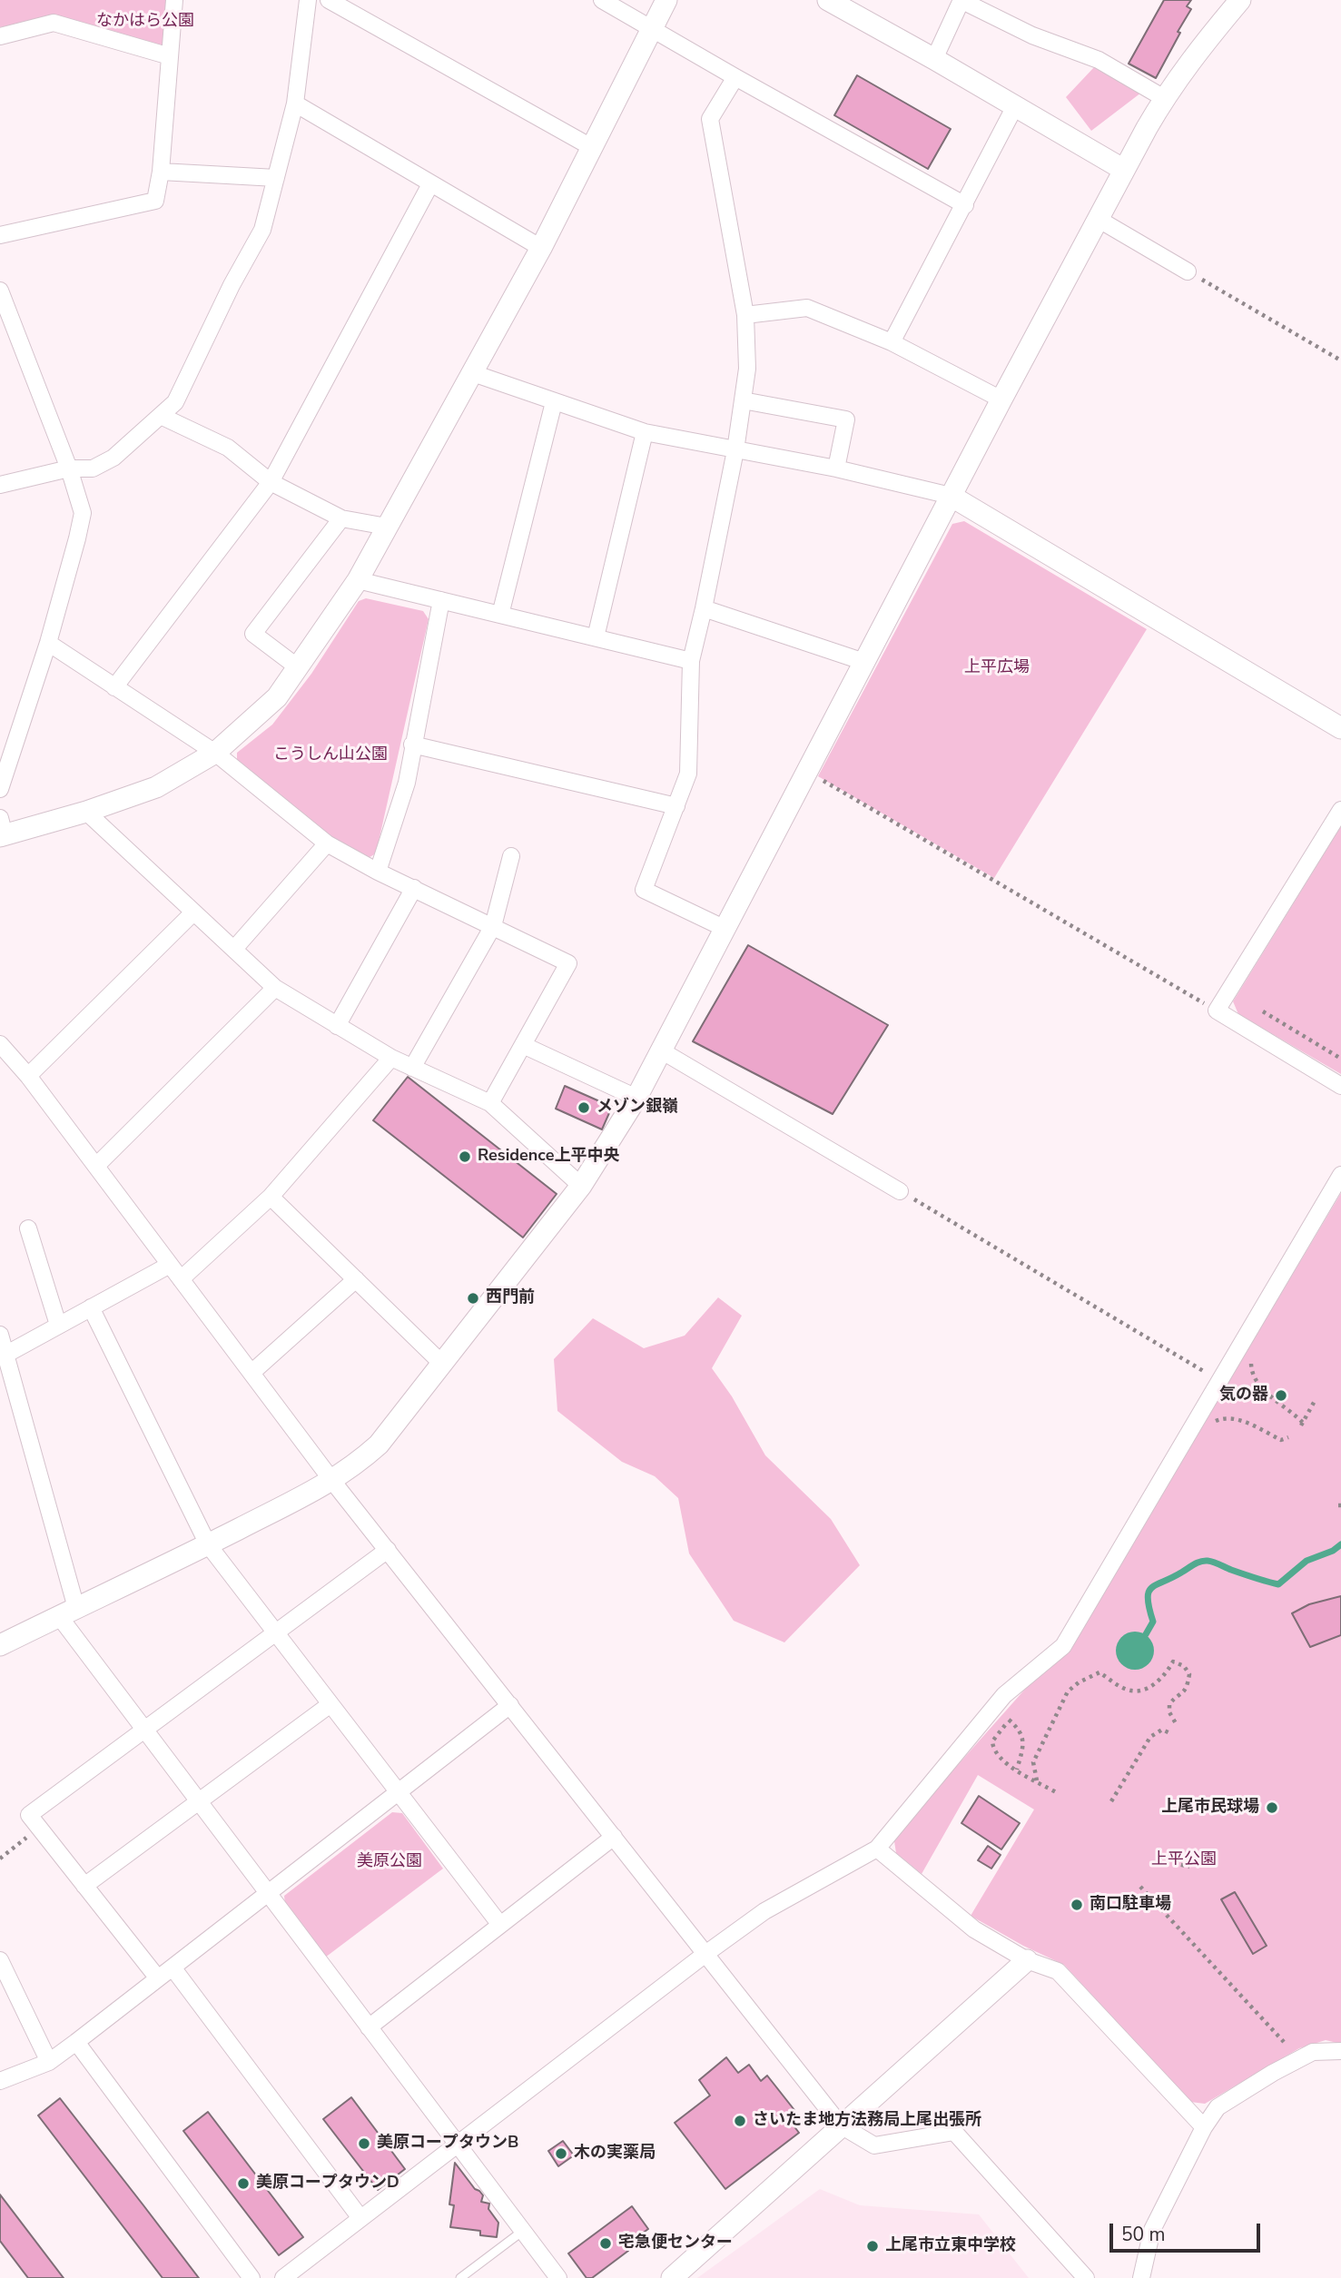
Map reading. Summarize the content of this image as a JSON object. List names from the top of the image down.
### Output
{
  "parks": [
    "なかはら公園",
    "上平広場",
    "こうしん山公園",
    "上平公園",
    "美原公園"
  ],
  "places": [
    "メゾン銀嶺",
    "Residence上平中央",
    "西門前",
    "気の器",
    "上尾市民球場",
    "南口駐車場",
    "さいたま地方法務局上尾出張所",
    "美原コープタウンB",
    "木の実薬局",
    "美原コープタウンD",
    "宅急便センター",
    "上尾市立東中学校"
  ],
  "scale_bar": "50 m"
}
